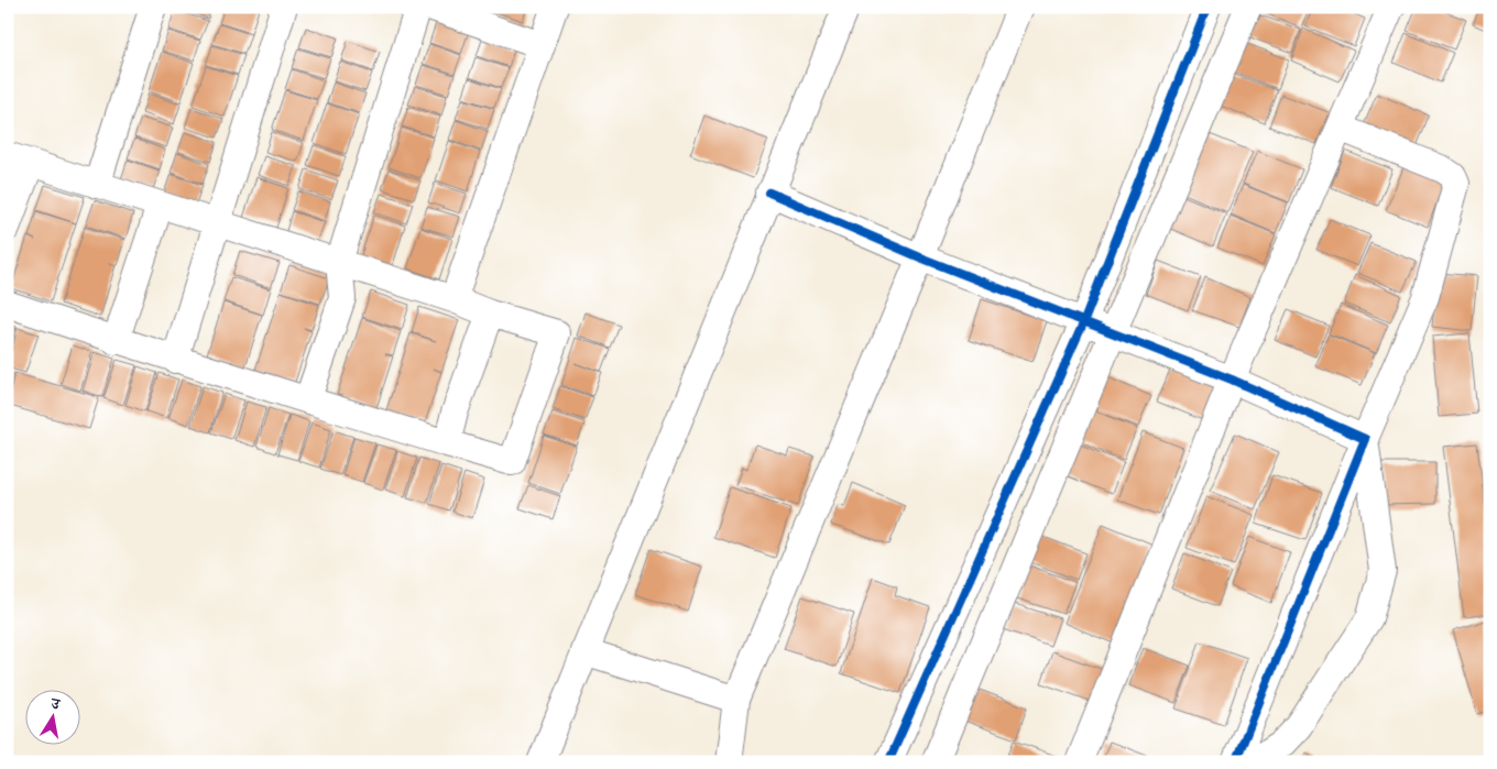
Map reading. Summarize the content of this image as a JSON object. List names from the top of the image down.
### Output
{
  "north": "top"
}
